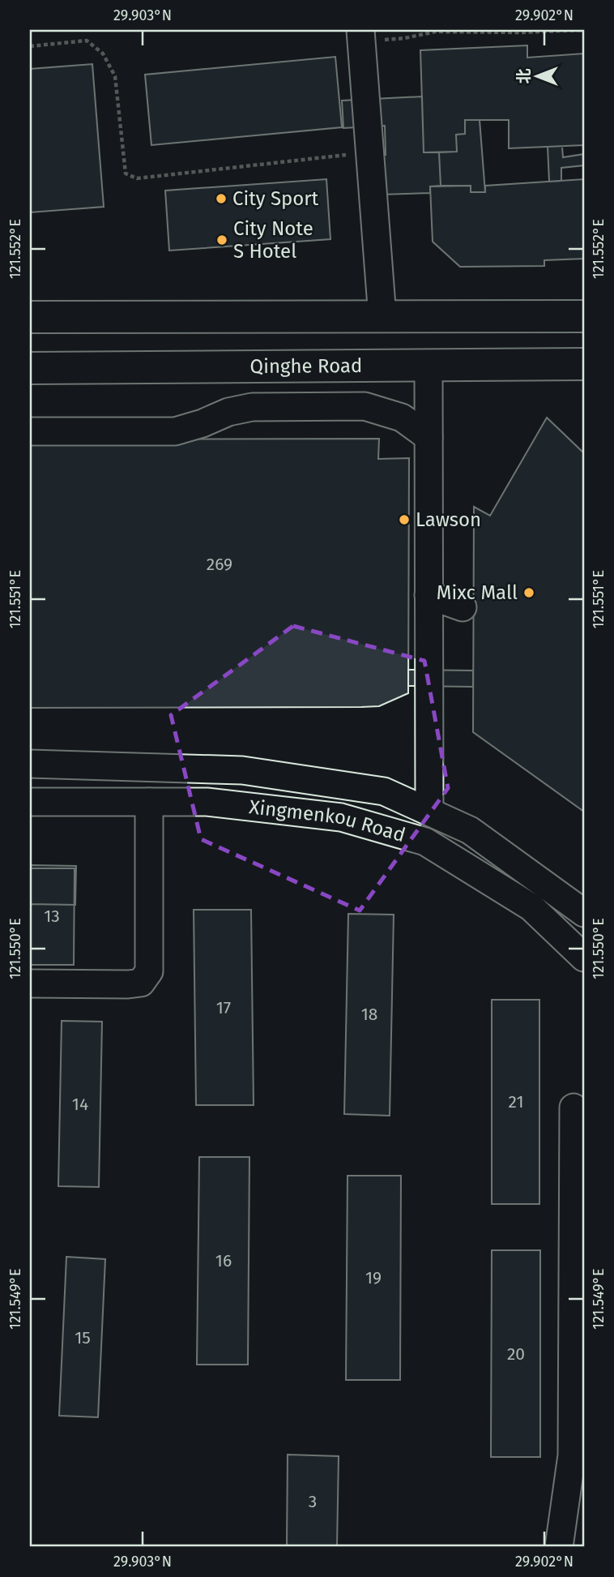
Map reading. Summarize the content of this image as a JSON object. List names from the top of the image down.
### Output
{
  "streets": {
    "main road": ["Qinghe Road"],
    "street": ["Xingmenkou Road"]
  },
  "places": [
    "City Sport",
    "City Note S Hotel",
    "Lawson",
    "Mixc Mall"
  ],
  "house_numbers": [
    "269",
    "13",
    "17",
    "18",
    "21",
    "14",
    "16",
    "19",
    "15",
    "20",
    "3"
  ],
  "north": "left",
  "coordinates": [
    "29.903°N",
    "29.902°N",
    "121.552°E",
    "121.551°E",
    "121.550°E",
    "121.549°E"
  ]
}
